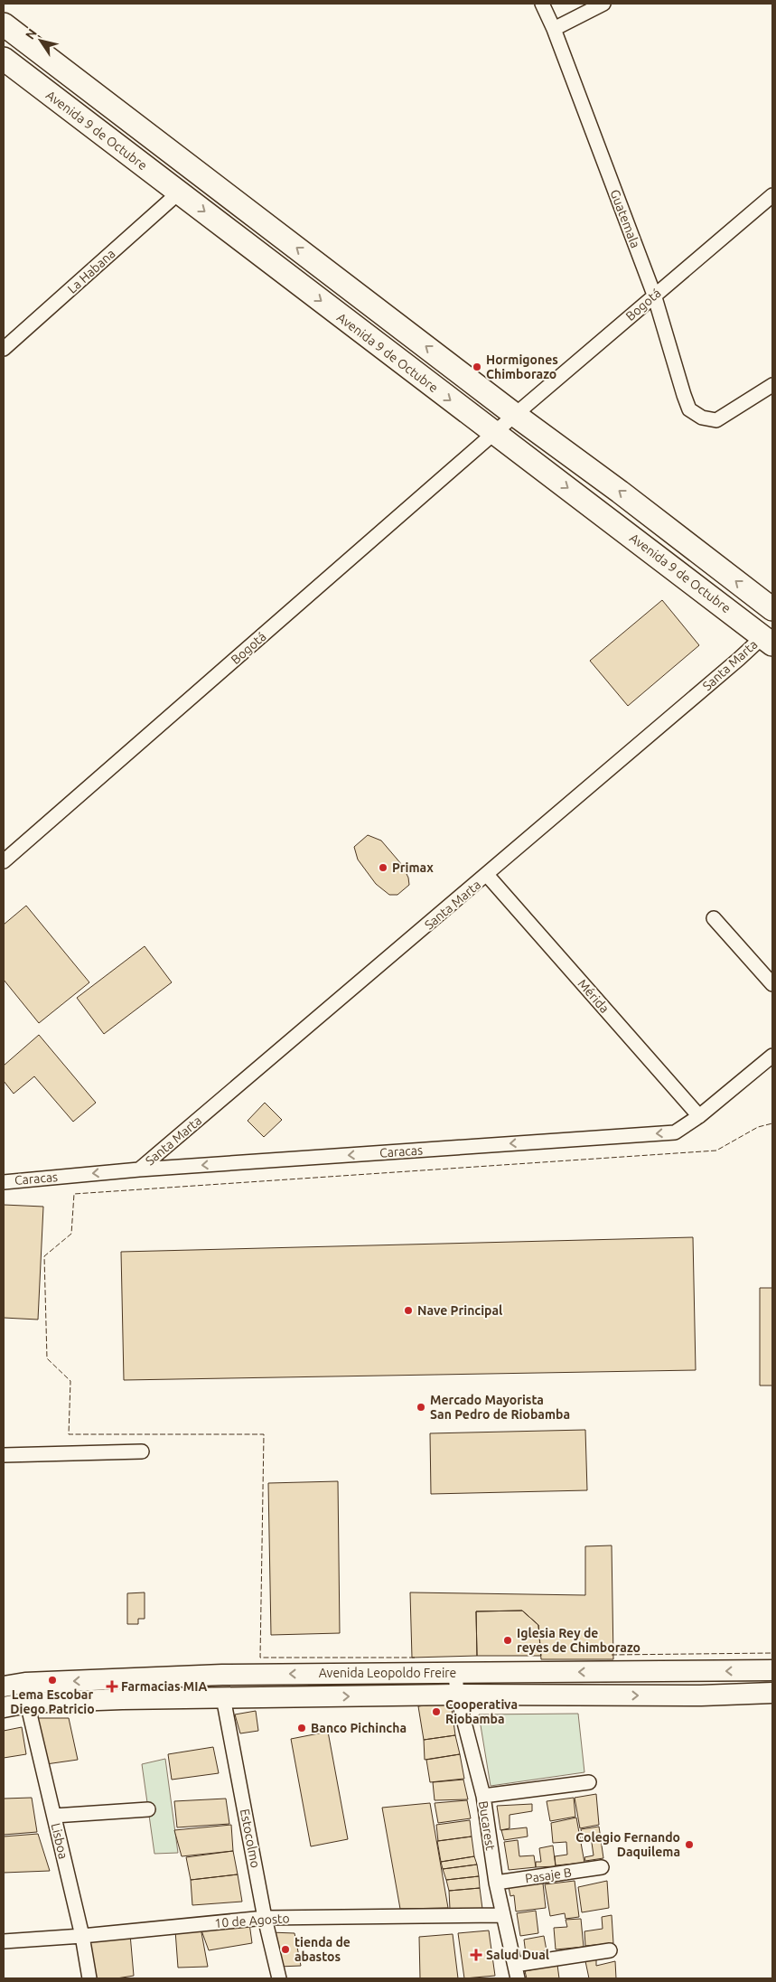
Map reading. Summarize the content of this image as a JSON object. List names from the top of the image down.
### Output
{
  "streets": {
    "main road": ["Avenida 9 de Octubre", "Avenida Leopoldo Freire"],
    "street": [
      "Guatemala",
      "La Habana",
      "Bogotá",
      "Santa Marta",
      "Mérida",
      "Caracas",
      "Bucarest",
      "Estocolmo",
      "Lisboa",
      "Pasaje B",
      "10 de Agosto"
    ]
  },
  "crossings": [
    ["Avenida 9 de Octubre", "La Habana"],
    ["Avenida 9 de Octubre", "Bogotá"],
    ["Avenida 9 de Octubre", "Santa Marta"],
    ["Guatemala", "Bogotá"],
    ["Santa Marta", "Mérida"],
    ["Santa Marta", "Caracas"],
    ["Mérida", "Caracas"],
    ["Avenida Leopoldo Freire", "Bucarest"],
    ["Avenida Leopoldo Freire", "Estocolmo"],
    ["Avenida Leopoldo Freire", "Lisboa"],
    ["Bucarest", "Pasaje B"],
    ["Bucarest", "10 de Agosto"],
    ["Estocolmo", "10 de Agosto"],
    ["Lisboa", "10 de Agosto"]
  ],
  "one_way": ["Caracas"],
  "places": {
    "other": [
      "Hormigones Chimborazo",
      "Primax",
      "Nave Principal",
      "Mercado Mayorista San Pedro de Riobamba",
      "Iglesia Rey de reyes de Chimborazo",
      "Lema Escobar Diego Patricio",
      "Cooperativa Riobamba",
      "Banco Pichincha",
      "Colegio Fernando Daquilema",
      "tienda de abastos"
    ],
    "health": ["Farmacias MIA", "Salud Dual"]
  },
  "north": "top left"
}
